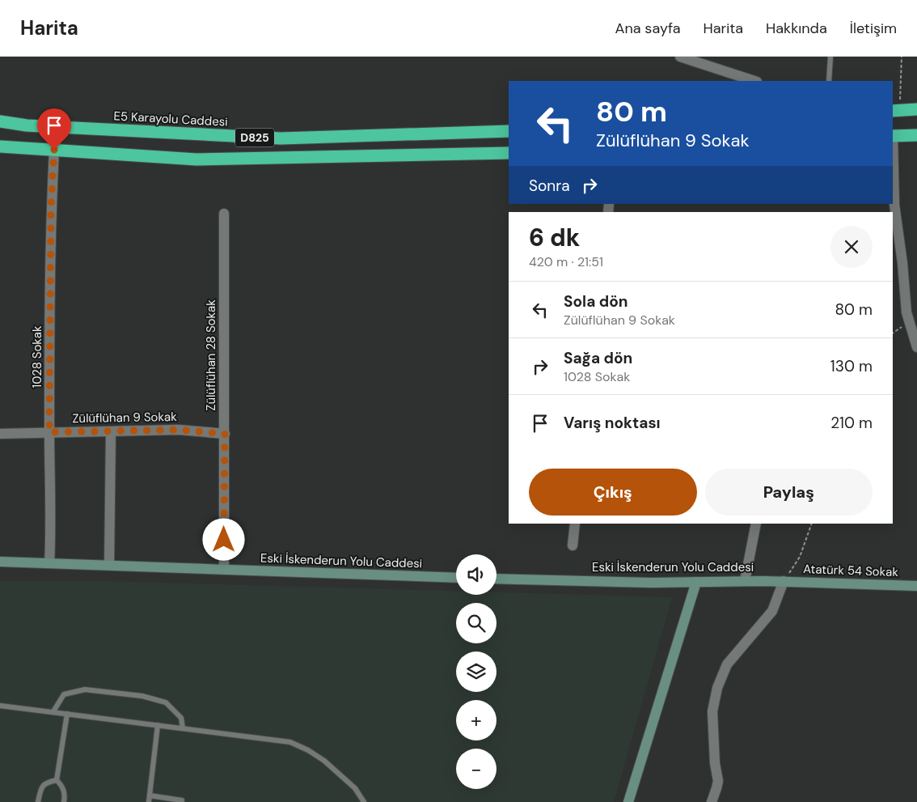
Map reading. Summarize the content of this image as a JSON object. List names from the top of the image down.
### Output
{
  "streets": {
    "highway": ["E5 Karayolu Caddesi", "D825"],
    "street": [
      "Zülüflühan 28 Sokak",
      "1028 Sokak",
      "Zülüflühan 9 Sokak",
      "Eski İskenderun Yolu Caddesi",
      "Atatürk 54 Sokak"
    ]
  },
  "crossings": [
    ["D825", "1028 Sokak"],
    ["Zülüflühan 28 Sokak", "Zülüflühan 9 Sokak"],
    ["Zülüflühan 28 Sokak", "Eski İskenderun Yolu Caddesi"],
    ["1028 Sokak", "Zülüflühan 9 Sokak"],
    ["1028 Sokak", "Eski İskenderun Yolu Caddesi"],
    ["Eski İskenderun Yolu Caddesi", "Atatürk 54 Sokak"]
  ],
  "page": {
    "header": "Harita",
    "nav": [
      "Ana sayfa",
      "Harita",
      "Hakkında",
      "İletişim"
    ],
    "turn": ["80 m", "Zülüflühan 9 Sokak"],
    "then": "Sonra",
    "heading": ["6 dk", "420 m · 21:51"],
    "list": [
      {
        "name": "Sola dön",
        "note": "Zülüflühan 9 Sokak",
        "value": "80 m"
      },
      {
        "name": "Sağa dön",
        "note": "1028 Sokak",
        "value": "130 m"
      },
      {
        "name": "Varış noktası",
        "value": "210 m"
      }
    ],
    "buttons": ["Çıkış", "Paylaş"],
    "map_buttons": ["+", "−"]
  }
}
